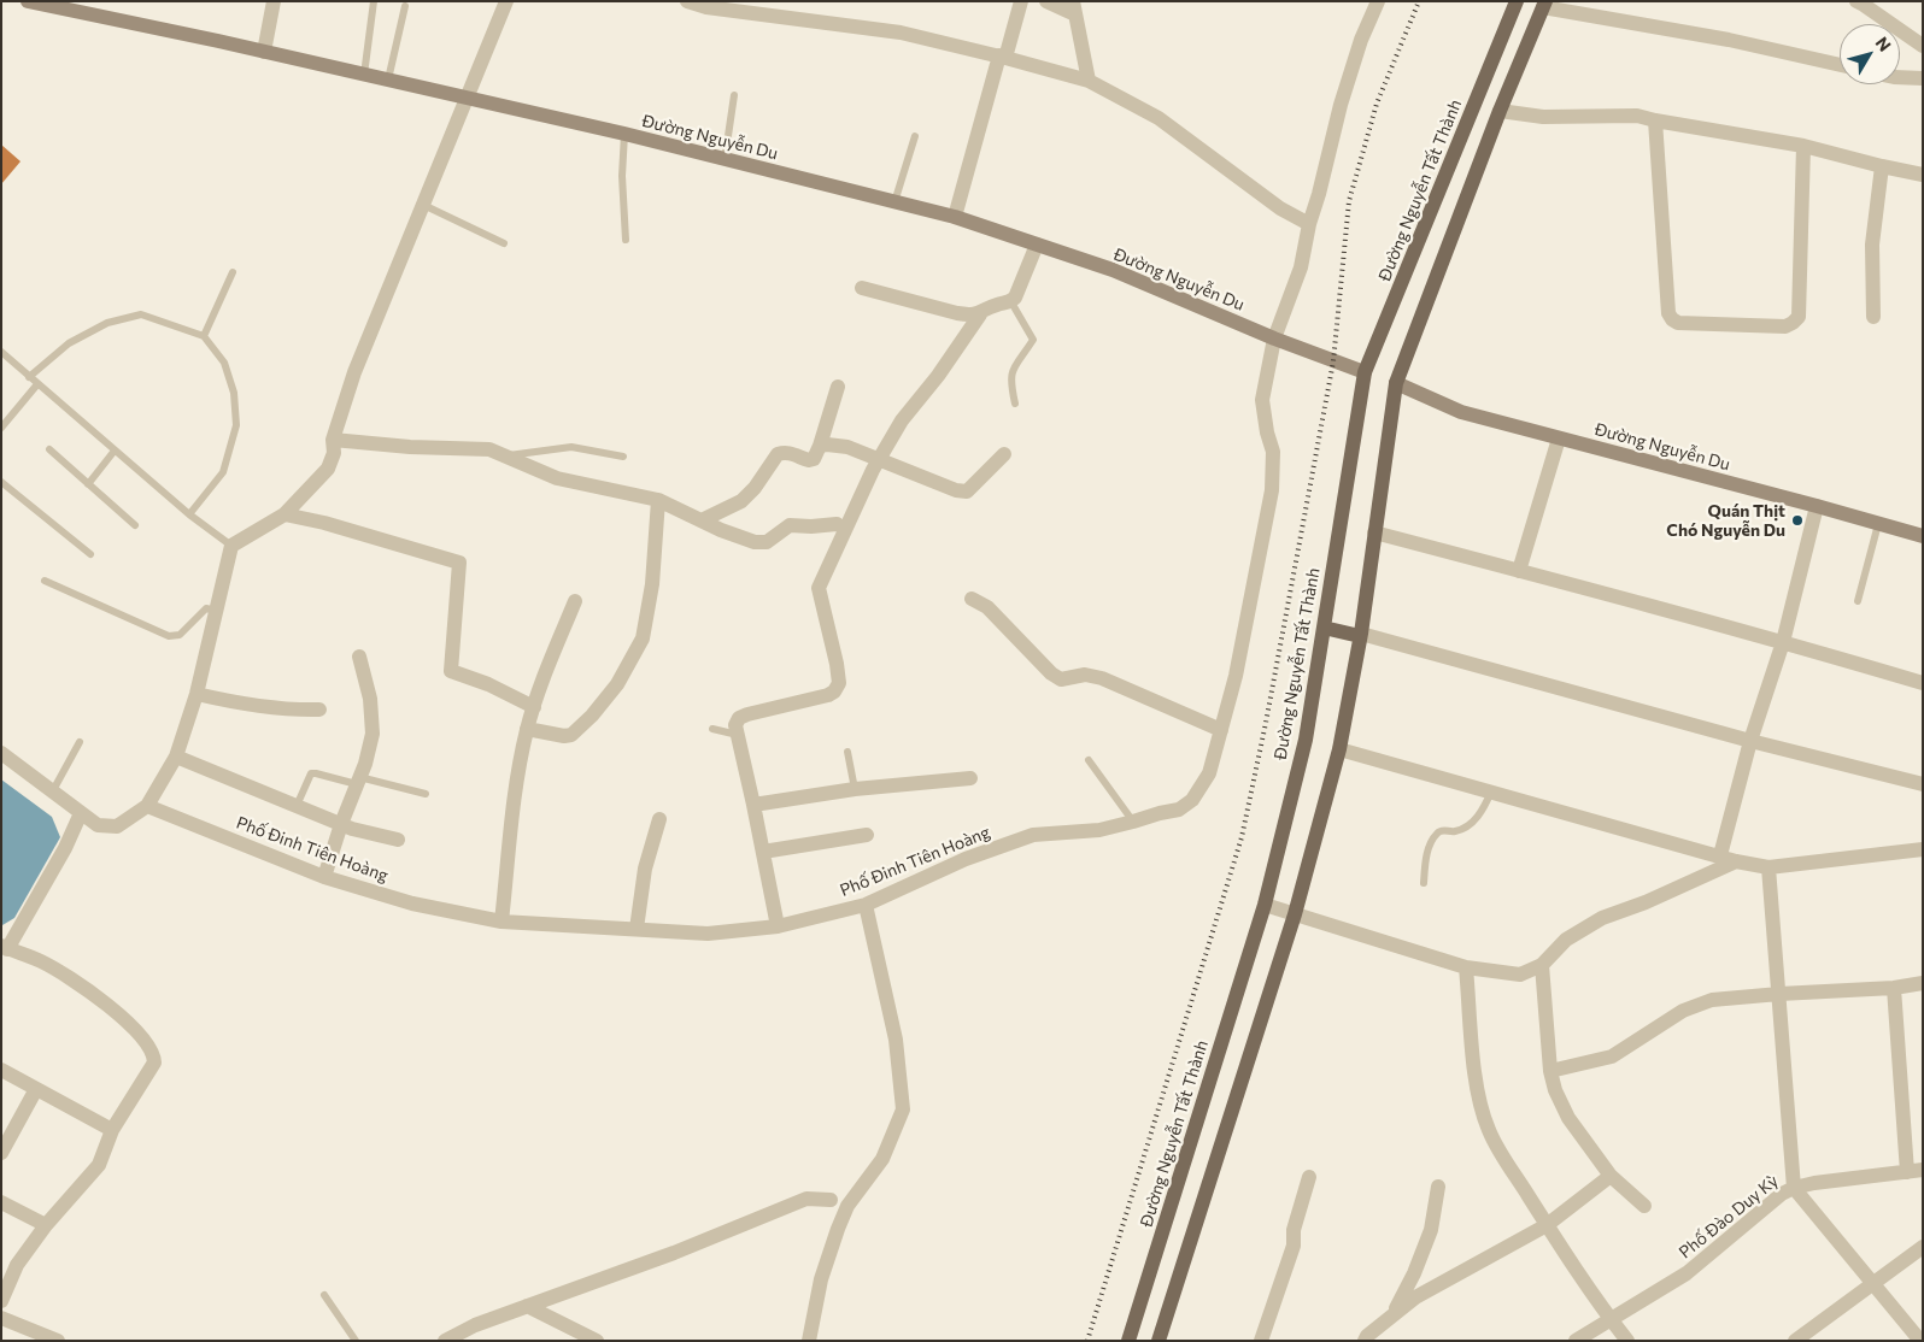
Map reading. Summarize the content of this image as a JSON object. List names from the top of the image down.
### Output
{
  "streets": {
    "main road": ["Đường Nguyễn Tất Thành"],
    "street": ["Đường Nguyễn Du", "Phố Đinh Tiên Hoàng", "Phố Đào Duy Kỳ"]
  },
  "crossings": [
    ["Đường Nguyễn Du", "Đường Nguyễn Tất Thành"],
    ["Đường Nguyễn Du", "Phố Đinh Tiên Hoàng"]
  ],
  "places": ["Quán Thịt Chó Nguyễn Du"],
  "north": "top right"
}
